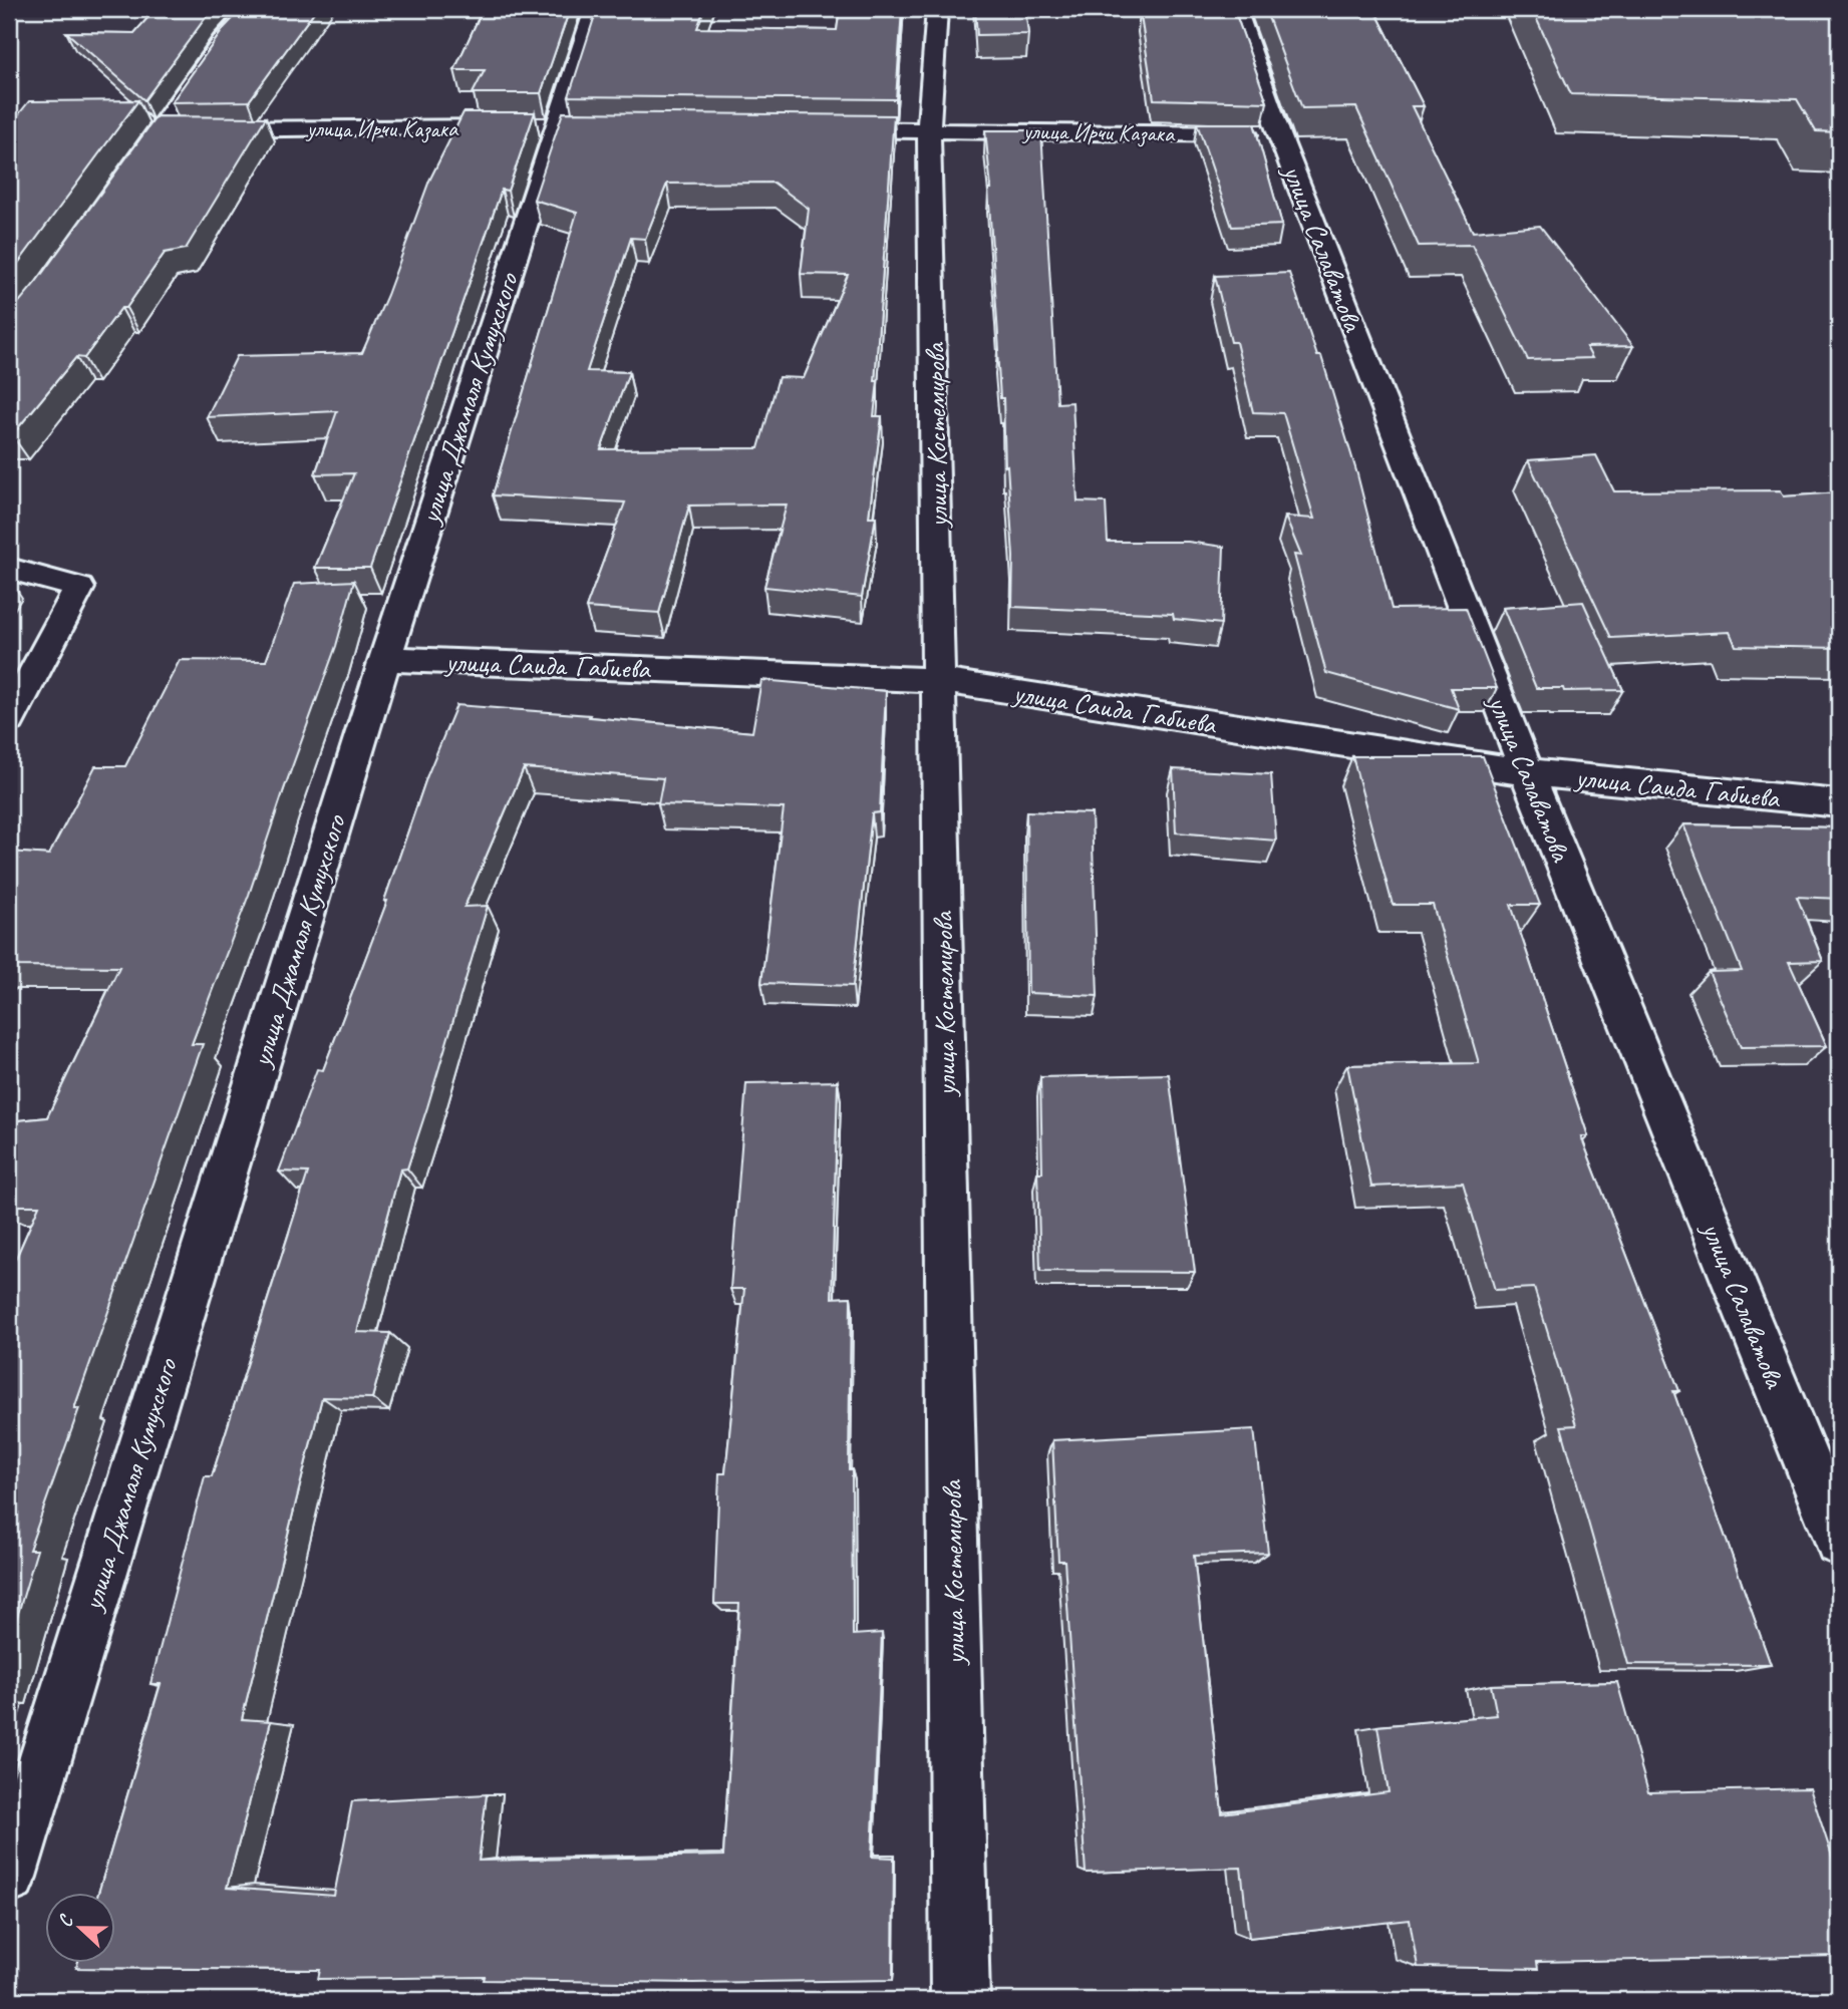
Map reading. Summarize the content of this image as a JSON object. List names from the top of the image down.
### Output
{
  "streets": {
    "street": [
      "улица Ирчи Казака",
      "улица Салаватова",
      "улица Джамаля Кумухского",
      "улица Костемирова",
      "улица Саида Габиева"
    ]
  },
  "crossings": [
    ["улица Ирчи Казака", "улица Салаватова"],
    ["улица Ирчи Казака", "улица Джамаля Кумухского"],
    ["улица Ирчи Казака", "улица Костемирова"],
    ["улица Салаватова", "улица Саида Габиева"],
    ["улица Джамаля Кумухского", "улица Саида Габиева"],
    ["улица Костемирова", "улица Саида Габиева"]
  ],
  "north": "left"
}
